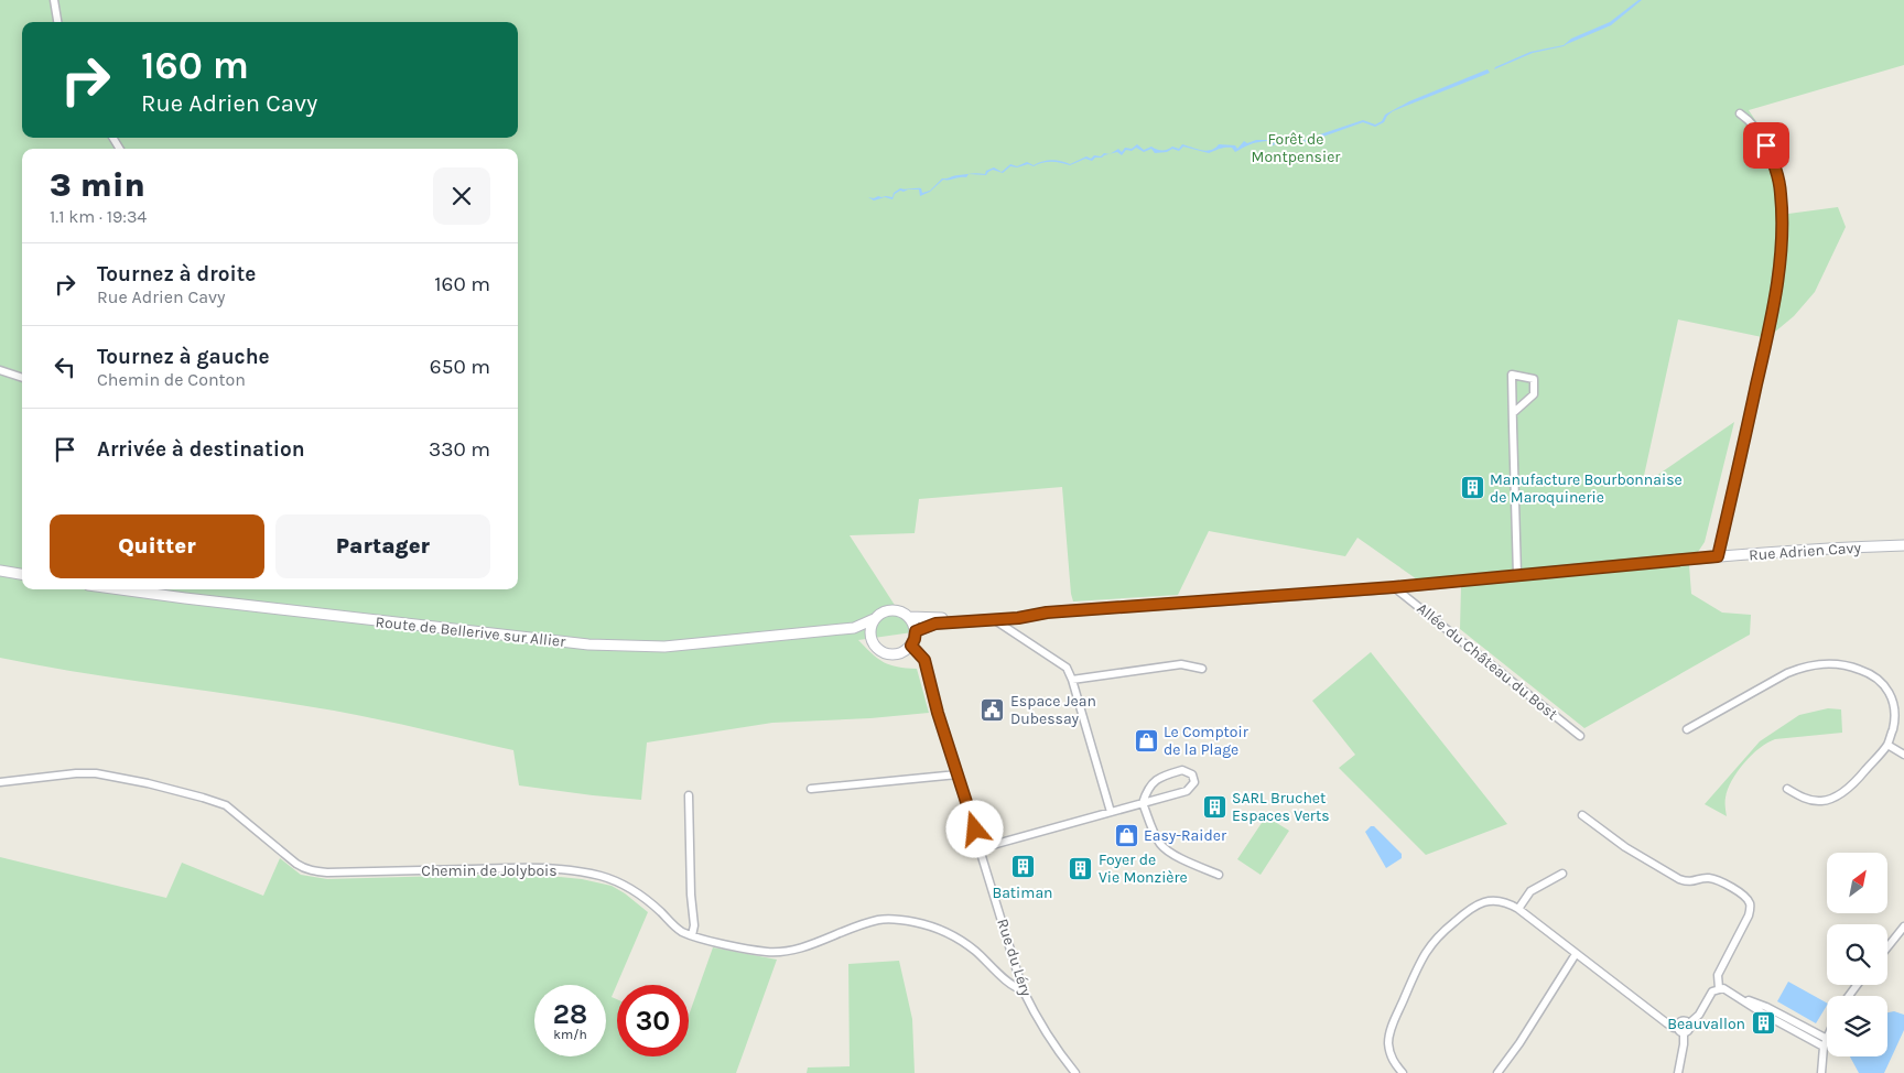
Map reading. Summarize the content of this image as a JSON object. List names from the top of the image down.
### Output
{
  "streets": {
    "main road": ["Rue Adrien Cavy", "Route de Bellerive sur Allier"],
    "street": ["Allée du Château du Bost", "Chemin de Jolybois", "Rue du Léry"]
  },
  "crossings": [
    ["Rue Adrien Cavy", "Route de Bellerive sur Allier"],
    ["Rue Adrien Cavy", "Allée du Château du Bost"],
    ["Rue Adrien Cavy", "Rue du Léry"],
    ["Route de Bellerive sur Allier", "Rue du Léry"],
    ["Chemin de Jolybois", "Rue du Léry"]
  ],
  "parks": ["Forêt de Montpensier"],
  "places": {
    "building": [
      "Manufacture Bourbonnaise de Maroquinerie",
      "SARL Bruchet Espaces Verts",
      "Batiman",
      "Foyer de Vie Monzière",
      "Beauvallon"
    ],
    "public building": ["Espace Jean Dubessay"],
    "shop": ["Le Comptoir de la Plage", "Easy-Raider"]
  },
  "north": "top right",
  "page": {
    "turn": ["160 m", "Rue Adrien Cavy"],
    "heading": ["3 min", "1.1 km · 19:34"],
    "list": [
      {
        "name": "Tournez à droite",
        "note": "Rue Adrien Cavy",
        "value": "160 m"
      },
      {
        "name": "Tournez à gauche",
        "note": "Chemin de Conton",
        "value": "650 m"
      },
      {
        "name": "Arrivée à destination",
        "value": "330 m"
      }
    ],
    "buttons": ["Quitter", "Partager"],
    "speed": "28 km/h",
    "limit": "30"
  }
}
